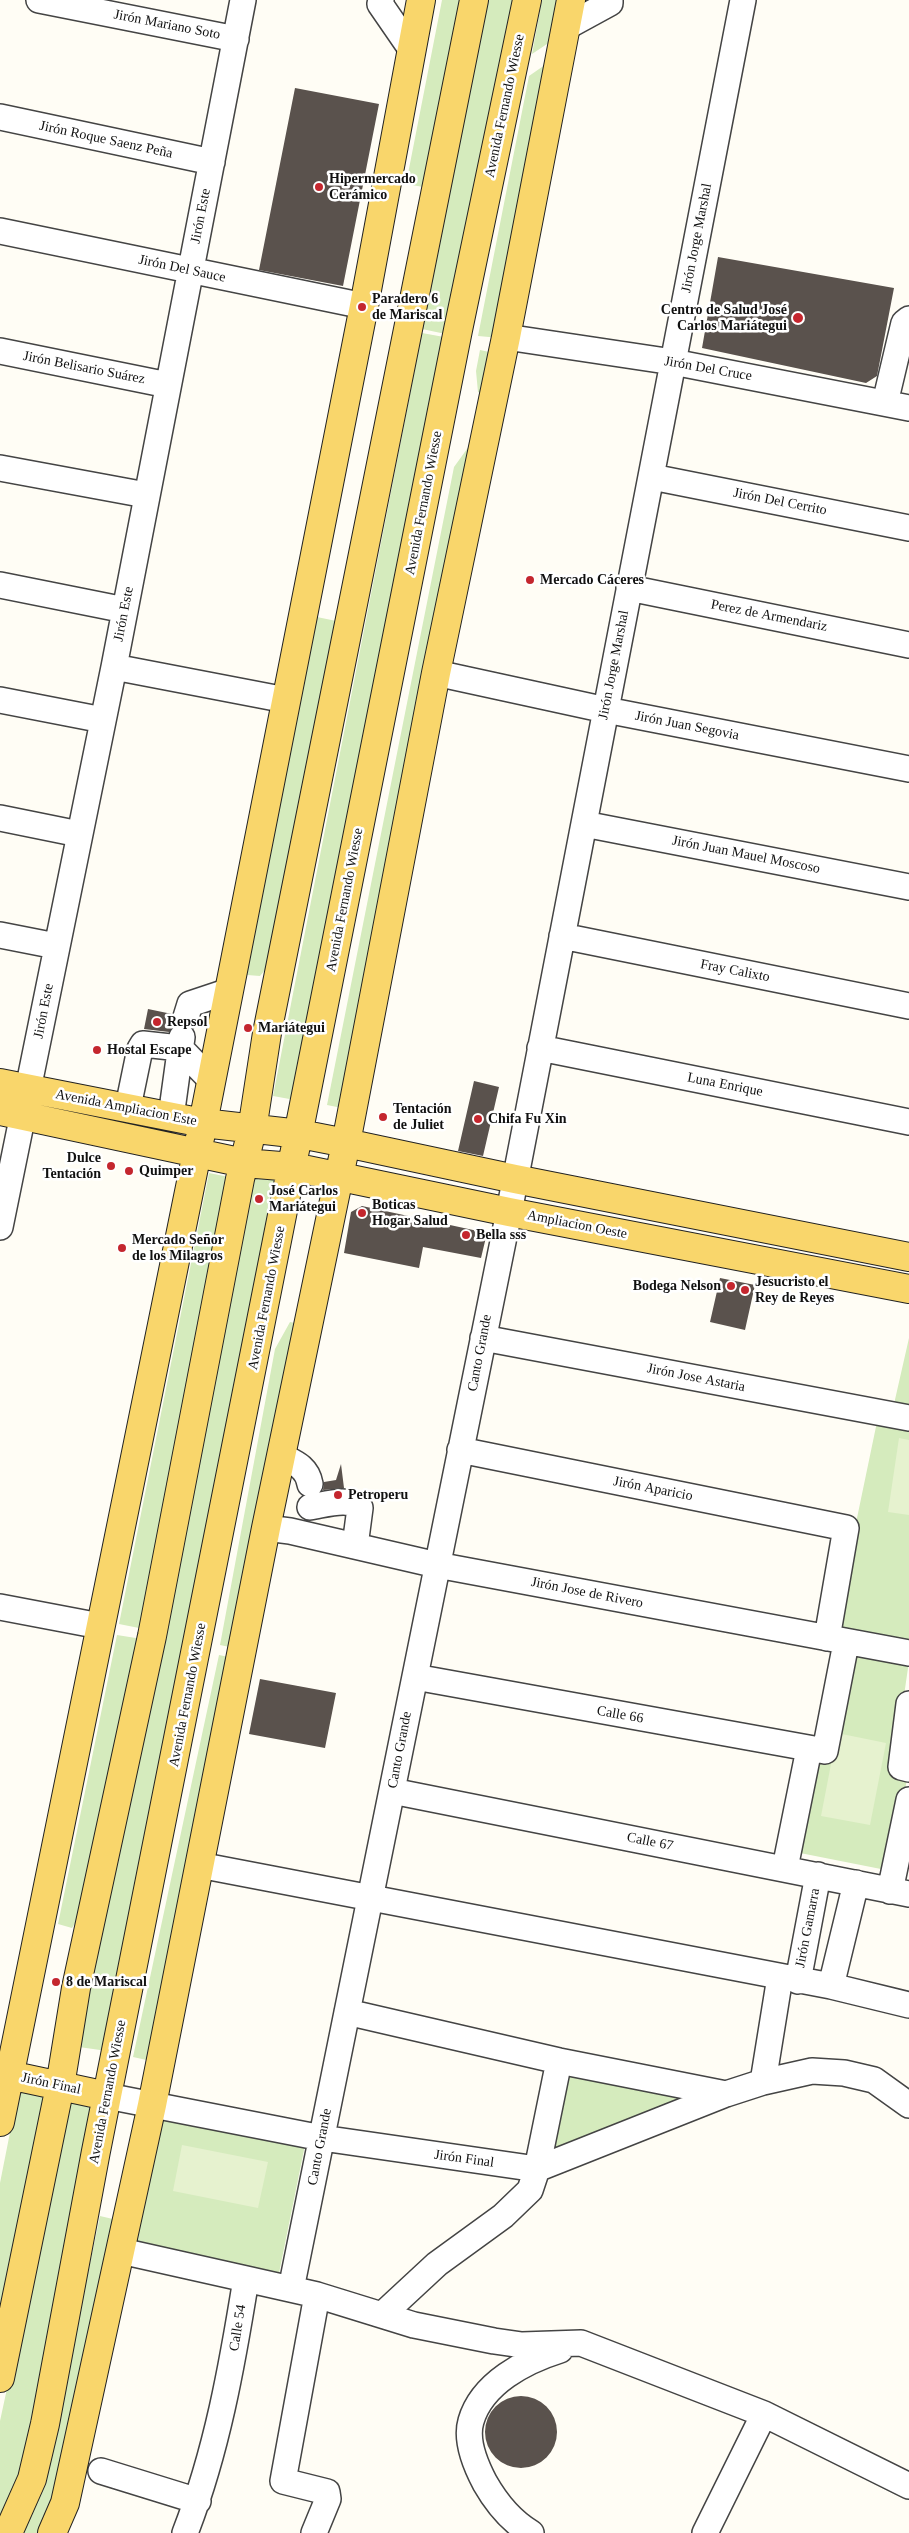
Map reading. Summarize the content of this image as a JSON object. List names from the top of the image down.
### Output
{
  "streets": {
    "main road": [
      "Avenida Fernando Wiesse",
      "Avenida Ampliacion Este",
      "Ampliacion Oeste",
      "Jirón Final"
    ],
    "street": [
      "Jirón Mariano Soto",
      "Jirón Roque Saenz Peña",
      "Jirón Este",
      "Jirón Jorge Marshal",
      "Jirón Del Sauce",
      "Jirón Belisario Suárez",
      "Jirón Del Cruce",
      "Jirón Del Cerrito",
      "Perez de Armendariz",
      "Jirón Juan Segovia",
      "Jirón Juan Mauel Moscoso",
      "Fray Calixto",
      "Luna Enrique",
      "Canto Grande",
      "Jirón Jose Astaria",
      "Jirón Aparicio",
      "Jirón Jose de Rivero",
      "Calle 66",
      "Calle 67",
      "Jirón Gamarra",
      "Calle 54"
    ]
  },
  "crossings": [
    ["Jirón Mariano Soto", "Jirón Este"],
    ["Avenida Fernando Wiesse", "Ampliacion Oeste"],
    ["Avenida Fernando Wiesse", "Jirón Final"],
    ["Jirón Roque Saenz Peña", "Jirón Este"],
    ["Jirón Este", "Jirón Del Sauce"],
    ["Jirón Este", "Jirón Belisario Suárez"],
    ["Jirón Este", "Avenida Ampliacion Este"],
    ["Jirón Jorge Marshal", "Jirón Del Cruce"],
    ["Jirón Jorge Marshal", "Jirón Del Cerrito"],
    ["Jirón Jorge Marshal", "Perez de Armendariz"],
    ["Jirón Jorge Marshal", "Jirón Juan Segovia"],
    ["Jirón Jorge Marshal", "Jirón Juan Mauel Moscoso"],
    ["Jirón Jorge Marshal", "Fray Calixto"],
    ["Jirón Jorge Marshal", "Luna Enrique"],
    ["Jirón Jorge Marshal", "Ampliacion Oeste"],
    ["Jirón Jorge Marshal", "Canto Grande"],
    ["Avenida Ampliacion Este", "Ampliacion Oeste"],
    ["Ampliacion Oeste", "Canto Grande"],
    ["Canto Grande", "Jirón Jose Astaria"],
    ["Canto Grande", "Jirón Aparicio"],
    ["Canto Grande", "Jirón Jose de Rivero"],
    ["Canto Grande", "Calle 66"],
    ["Canto Grande", "Calle 67"],
    ["Canto Grande", "Jirón Final"],
    ["Jirón Aparicio", "Jirón Jose de Rivero"],
    ["Calle 67", "Jirón Gamarra"],
    ["Jirón Gamarra", "Jirón Final"]
  ],
  "places": [
    "Hipermercado Cerámico",
    "Paradero 6 de Mariscal",
    "Centro de Salud José Carlos Mariátegui",
    "Mercado Cáceres",
    "Repsol",
    "Mariátegui",
    "Hostal Escape",
    "Tentación de Juliet",
    "Chifa Fu Xin",
    "Dulce Tentación",
    "Quimper",
    "José Carlos Mariátegui",
    "Boticas Hogar Salud",
    "Bella sss",
    "Mercado Señor de los Milagros",
    "Bodega Nelson",
    "Jesucristo el Rey de Reyes",
    "Petroperu",
    "8 de Mariscal"
  ]
}
